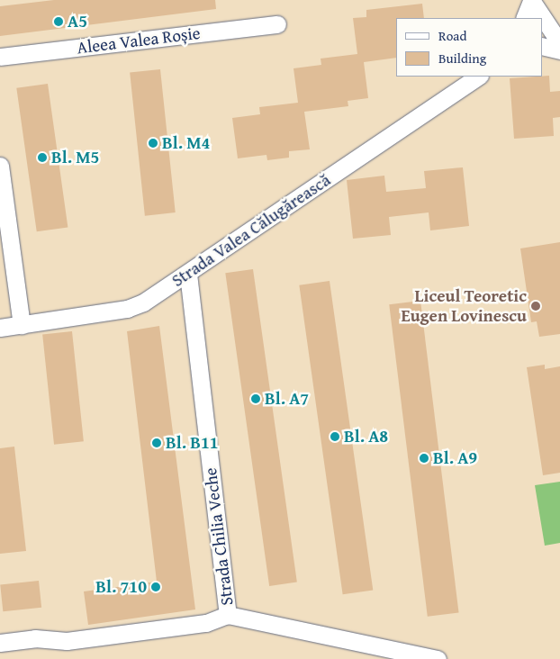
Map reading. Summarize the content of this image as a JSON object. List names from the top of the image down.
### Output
{
  "streets": {
    "street": ["Aleea Valea Roșie", "Strada Valea Călugărească", "Strada Chilia Veche"]
  },
  "crossings": [
    ["Strada Valea Călugărească", "Strada Chilia Veche"]
  ],
  "places": [
    "A5",
    "Bl. M4",
    "Bl. M5",
    "Liceul Teoretic Eugen Lovinescu",
    "Bl. A7",
    "Bl. A8",
    "Bl. B11",
    "Bl. A9",
    "Bl. 710"
  ],
  "legend": ["Road", "Building"]
}
